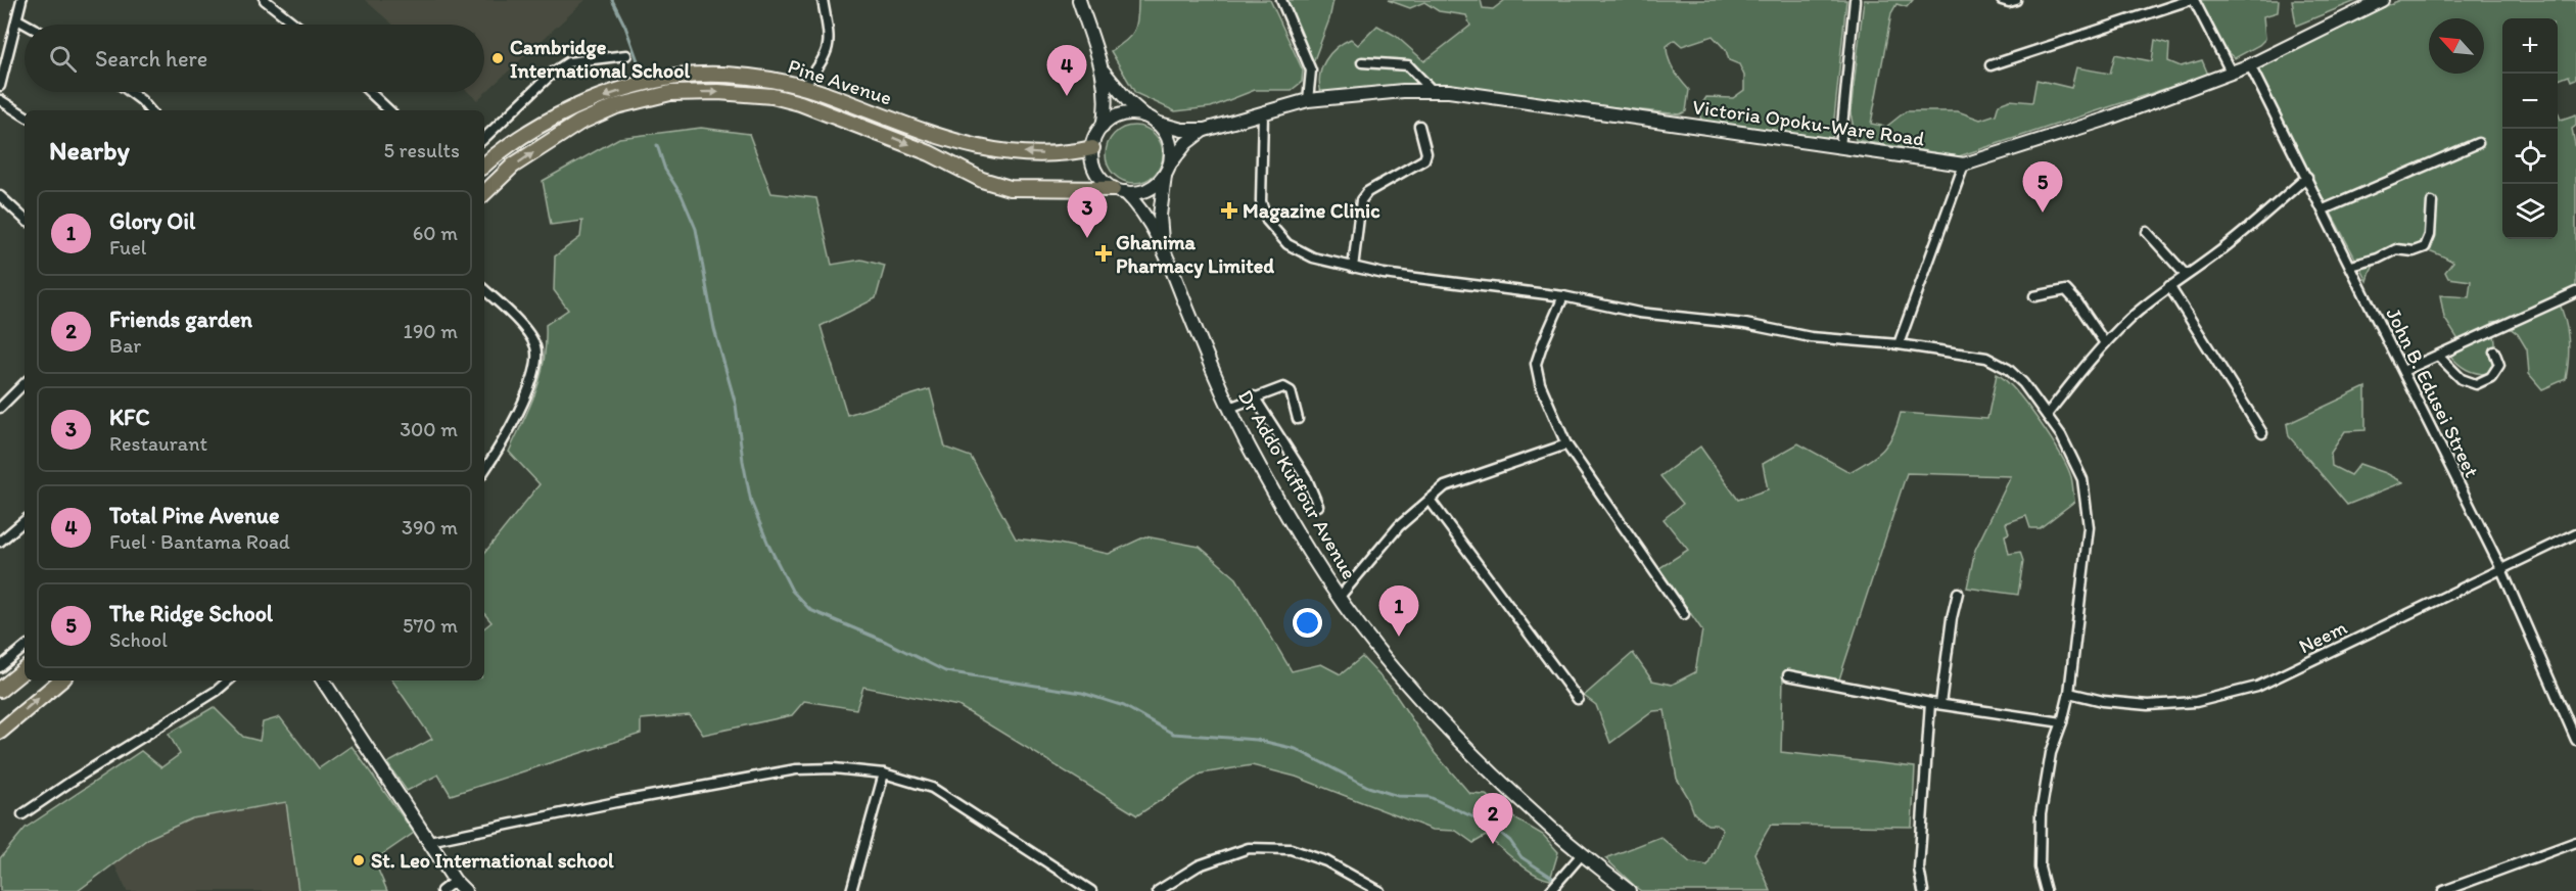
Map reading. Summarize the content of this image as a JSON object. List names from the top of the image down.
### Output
{
  "streets": {
    "main road": ["Pine Avenue", "Victoria Opoku-Ware Road", "Dr Addo Kuffour Avenue"],
    "street": ["John B. Edusei Street", "Neem"]
  },
  "crossings": [
    ["Victoria Opoku-Ware Road", "John B. Edusei Street"],
    ["John B. Edusei Street", "Neem"]
  ],
  "places": {
    "other": ["Cambridge International School", "St. Leo International school"],
    "health": ["Magazine Clinic", "Ghanima Pharmacy Limited"]
  },
  "north": "top left",
  "page": {
    "map_buttons": ["+", "−"],
    "search": "Search here",
    "pins": [
      "4",
      "5",
      "3",
      "1",
      "2"
    ],
    "heading": ["Nearby", "5 results"],
    "list": [
      {
        "mark": "1",
        "name": "Glory Oil",
        "note": "Fuel",
        "value": "60 m"
      },
      {
        "mark": "2",
        "name": "Friends garden",
        "note": "Bar",
        "value": "190 m"
      },
      {
        "mark": "3",
        "name": "KFC",
        "note": "Restaurant",
        "value": "300 m"
      },
      {
        "mark": "4",
        "name": "Total Pine Avenue",
        "note": "Fuel · Bantama Road",
        "value": "390 m"
      },
      {
        "mark": "5",
        "name": "The Ridge School",
        "note": "School",
        "value": "570 m"
      }
    ]
  }
}
